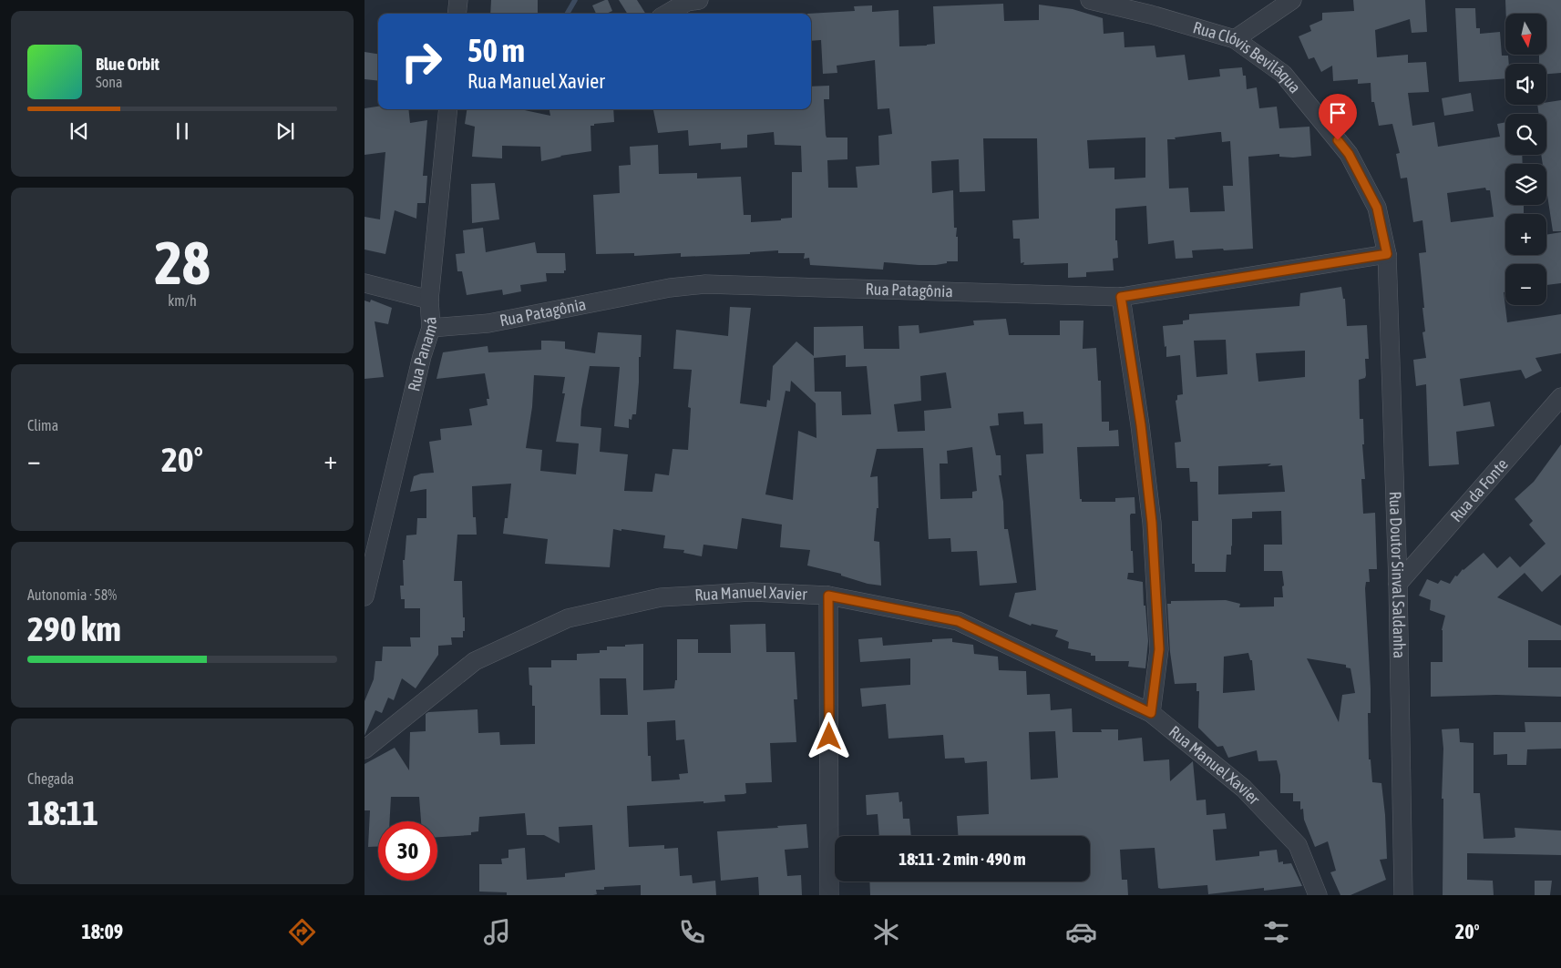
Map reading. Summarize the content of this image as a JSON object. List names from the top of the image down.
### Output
{
  "streets": {
    "street": [
      "Rua Clóvis Beviláqua",
      "Rua Patagônia",
      "Rua Panamá",
      "Rua da Fonte",
      "Rua Doutor Sinval Saldanha",
      "Rua Manuel Xavier"
    ]
  },
  "crossings": [
    ["Rua Clóvis Beviláqua", "Rua Patagônia"],
    ["Rua Clóvis Beviláqua", "Rua Doutor Sinval Saldanha"],
    ["Rua Patagônia", "Rua Panamá"],
    ["Rua Patagônia", "Rua Doutor Sinval Saldanha"],
    ["Rua da Fonte", "Rua Doutor Sinval Saldanha"]
  ],
  "north": "bottom",
  "page": {
    "map_buttons": ["+", "−"],
    "turn": ["50 m", "Rua Manuel Xavier"],
    "song": ["Blue Orbit", "Sona"],
    "tile": [
      ["28", "km/h"],
      "Clima",
      ["Autonomia · 58%", "290 km"],
      ["Chegada", "18:11"]
    ],
    "heat": ["−", "20°", "+"],
    "limit": "30",
    "trip": "18:11 · 2 min · 490 m",
    "tabs": ["18:09", "20°"]
  }
}
